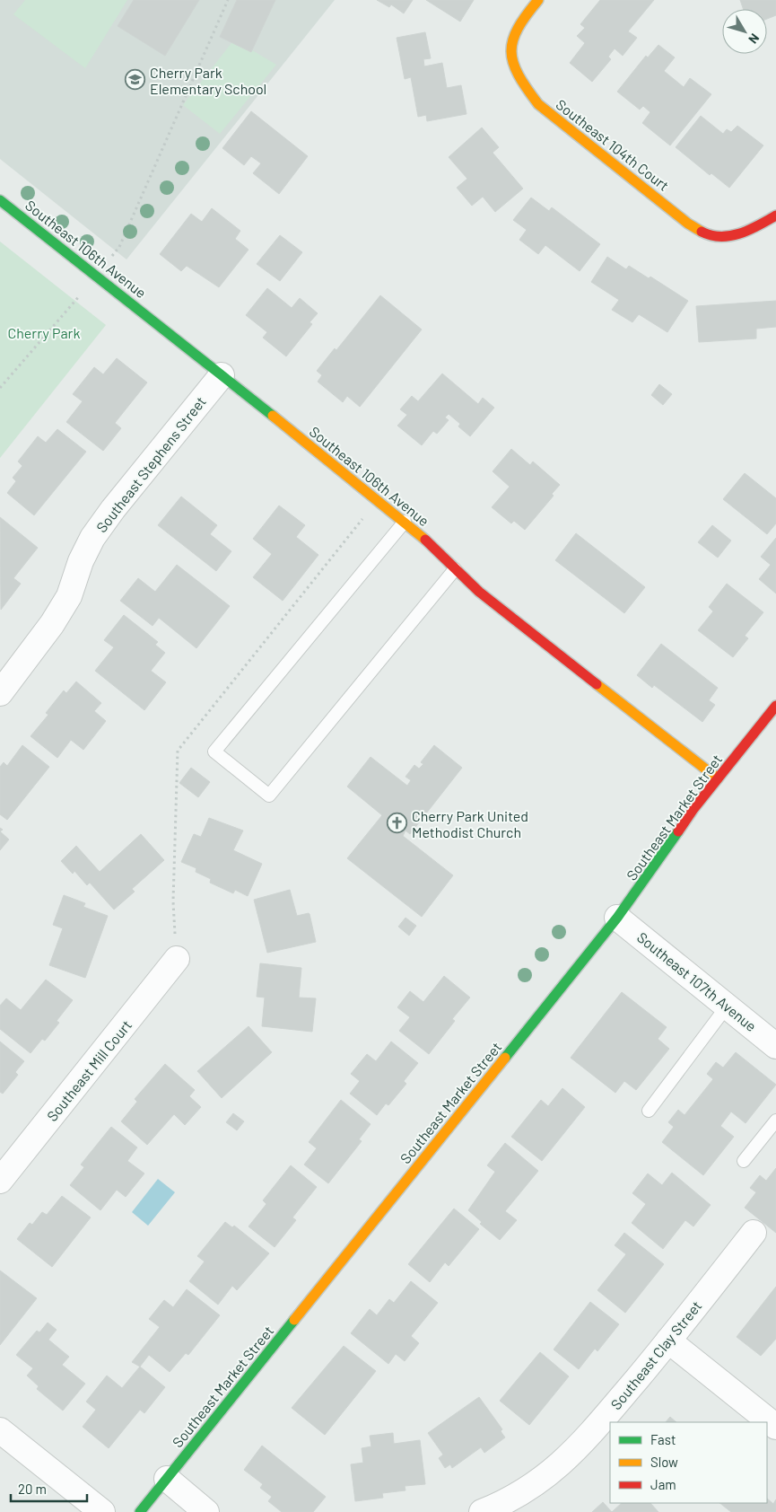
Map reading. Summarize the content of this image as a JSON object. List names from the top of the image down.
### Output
{
  "streets": {
    "street": [
      "Southeast 104th Court",
      "Southeast 106th Avenue",
      "Southeast Stephens Street",
      "Southeast Market Street",
      "Southeast 107th Avenue",
      "Southeast Mill Court",
      "Southeast Clay Street"
    ]
  },
  "crossings": [
    ["Southeast 106th Avenue", "Southeast Stephens Street"],
    ["Southeast 106th Avenue", "Southeast Market Street"],
    ["Southeast Market Street", "Southeast 107th Avenue"]
  ],
  "parks": ["Cherry Park"],
  "places": {
    "school or university": ["Cherry Park Elementary School"],
    "church": ["Cherry Park United Methodist Church"]
  },
  "legend": ["Fast", "Slow", "Jam"],
  "scale_bar": "20 m",
  "north": "bottom right"
}
